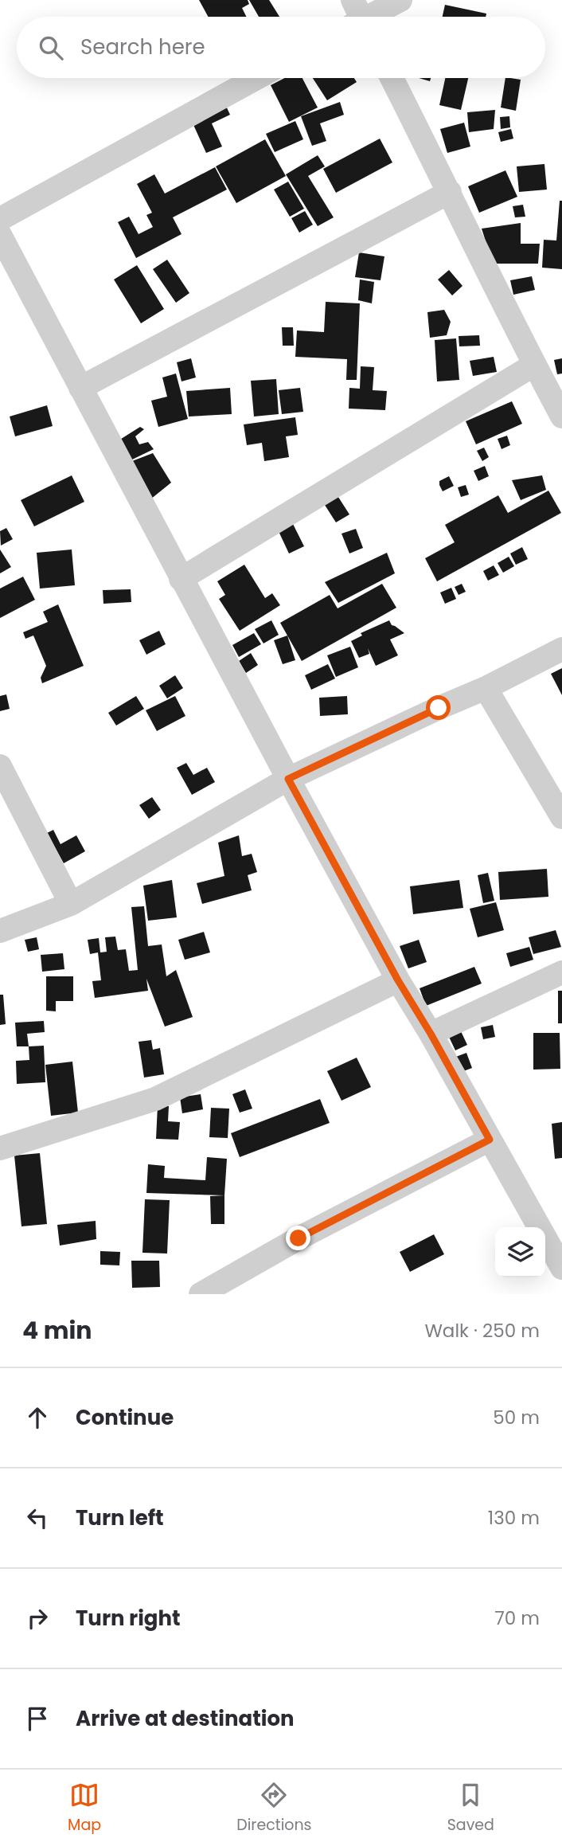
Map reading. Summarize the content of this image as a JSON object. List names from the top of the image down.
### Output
{
  "page": {
    "search": "Search here",
    "heading": ["4 min", "Walk · 250 m"],
    "list": [
      ["Continue", "50 m"],
      ["Turn left", "130 m"],
      ["Turn right", "70 m"],
      "Arrive at destination"
    ],
    "nav": ["Map", "Directions", "Saved"]
  }
}
